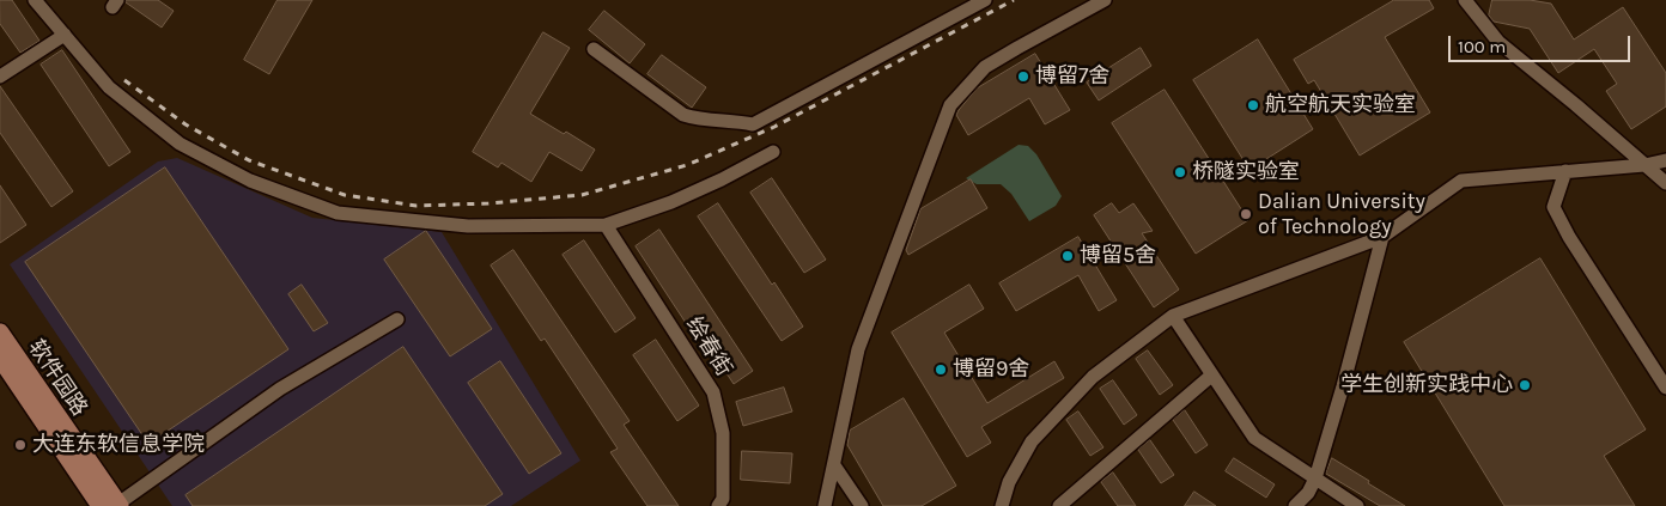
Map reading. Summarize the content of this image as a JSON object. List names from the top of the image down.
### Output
{
  "streets": {
    "main road": ["软件园路"],
    "street": ["绘春街"]
  },
  "places": [
    "博留7舍",
    "航空航天实验室",
    "桥隧实验室",
    "Dalian University of Technology",
    "博留5舍",
    "博留9舍",
    "学生创新实践中心",
    "大连东软信息学院"
  ],
  "scale_bar": "100 m"
}
